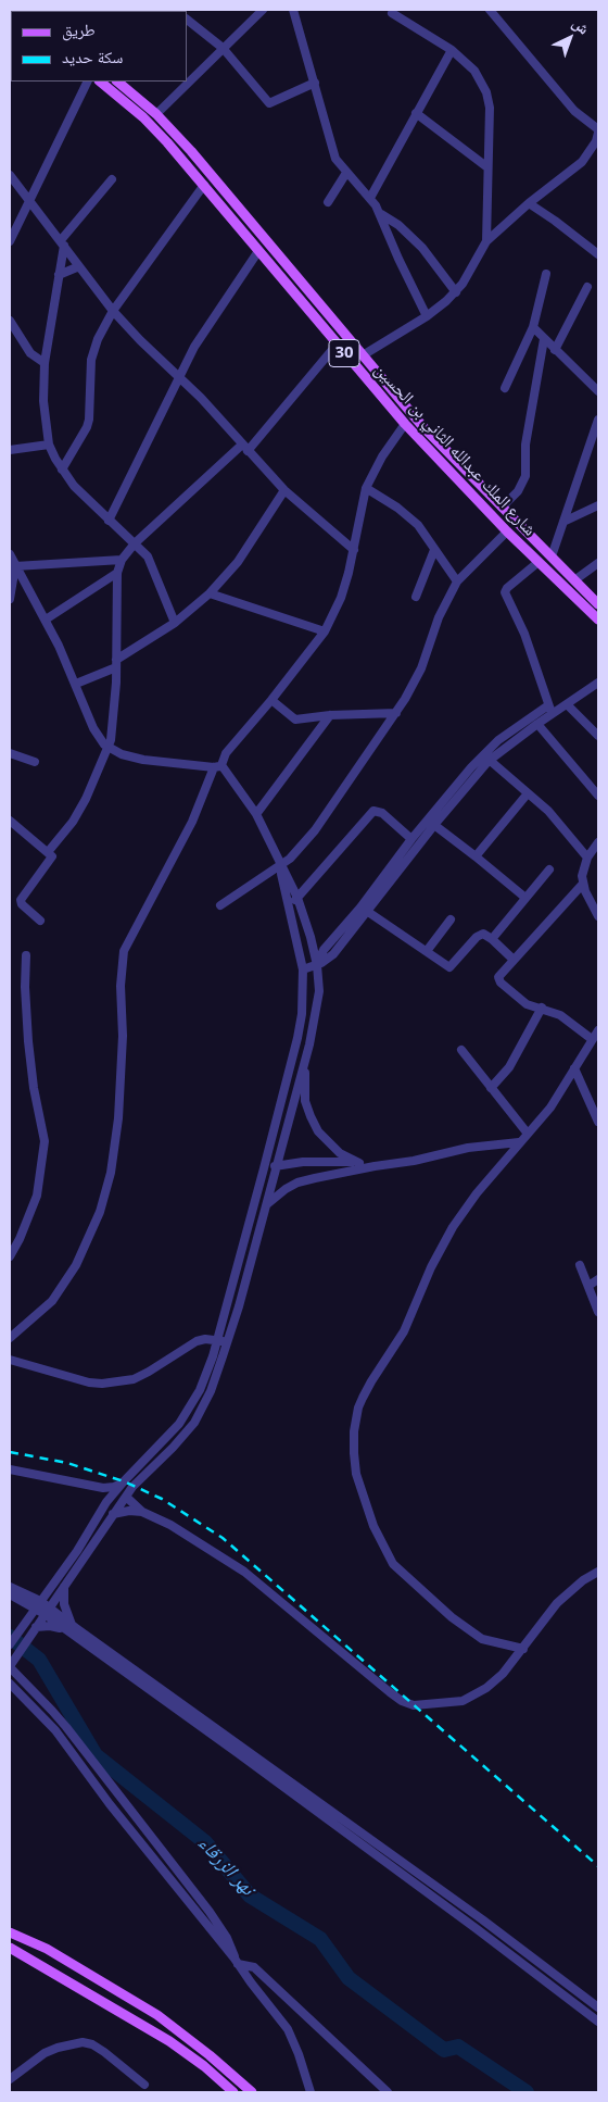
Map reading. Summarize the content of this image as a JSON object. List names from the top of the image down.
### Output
{
  "streets": {
    "main road": ["30", "شارع الملك عبدالله الثاني بن الحسين"]
  },
  "water": ["نهر الزرقاء"],
  "legend": ["طريق", "سكة حديد"],
  "north": "top right"
}
